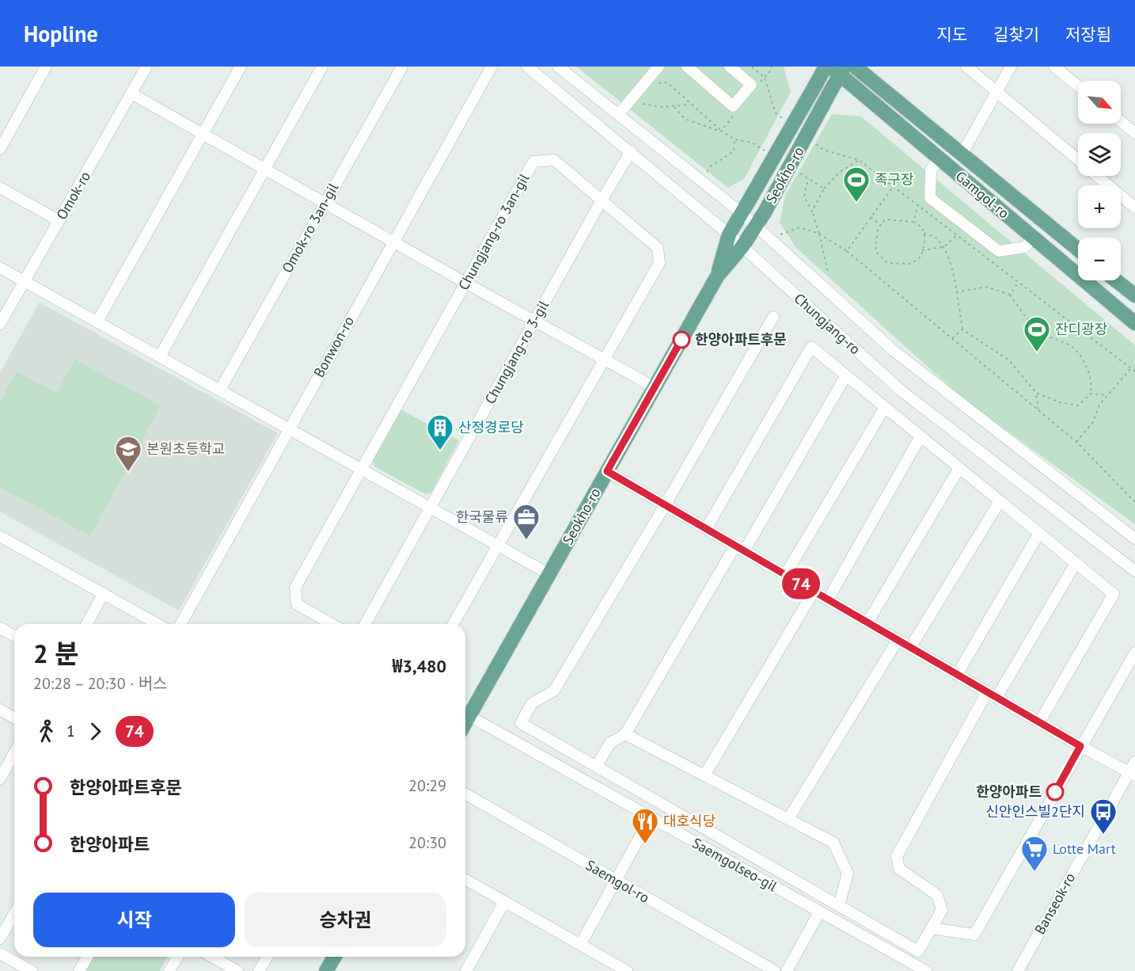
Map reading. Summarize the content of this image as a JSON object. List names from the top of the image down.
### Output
{
  "streets": {
    "main road": ["Seokho-ro", "Gamgol-ro"],
    "street": [
      "Omok-ro",
      "Omok-ro 3an-gil",
      "Chungjang-ro 3an-gil",
      "Chungjang-ro",
      "Bonwon-ro",
      "Chungjang-ro 3-gil",
      "Saemgolseo-gil",
      "Saemgol-ro",
      "Banseok-ro"
    ]
  },
  "crossings": [
    ["Seokho-ro", "Gamgol-ro"],
    ["Seokho-ro", "Chungjang-ro"],
    ["Seokho-ro", "Saemgolseo-gil"],
    ["Chungjang-ro 3an-gil", "Chungjang-ro 3-gil"],
    ["Chungjang-ro", "Chungjang-ro 3-gil"]
  ],
  "places": {
    "sports": ["족구장", "잔디광장"],
    "other": ["한양아파트후문", "한양아파트"],
    "building": ["산정경로당"],
    "school or university": ["본원초등학교"],
    "office": ["한국물류"],
    "bus stop": ["신안인스빌2단지"],
    "restaurant": ["대호식당"],
    "supermarket": ["Lotte Mart"]
  },
  "lines": ["bus line 74"],
  "north": "bottom right",
  "page": {
    "header": "Hopline",
    "nav": ["지도", "길찾기", "저장됨"],
    "on_map": "74",
    "map_buttons": ["+", "−"],
    "heading": ["2 분", "20:28 – 20:30 · 버스", "₩3,480"],
    "legs": ["1", "74"],
    "list": [
      {
        "name": "한양아파트후문",
        "value": "20:29"
      },
      {
        "name": "한양아파트",
        "value": "20:30"
      }
    ],
    "buttons": ["시작", "승차권"]
  }
}
